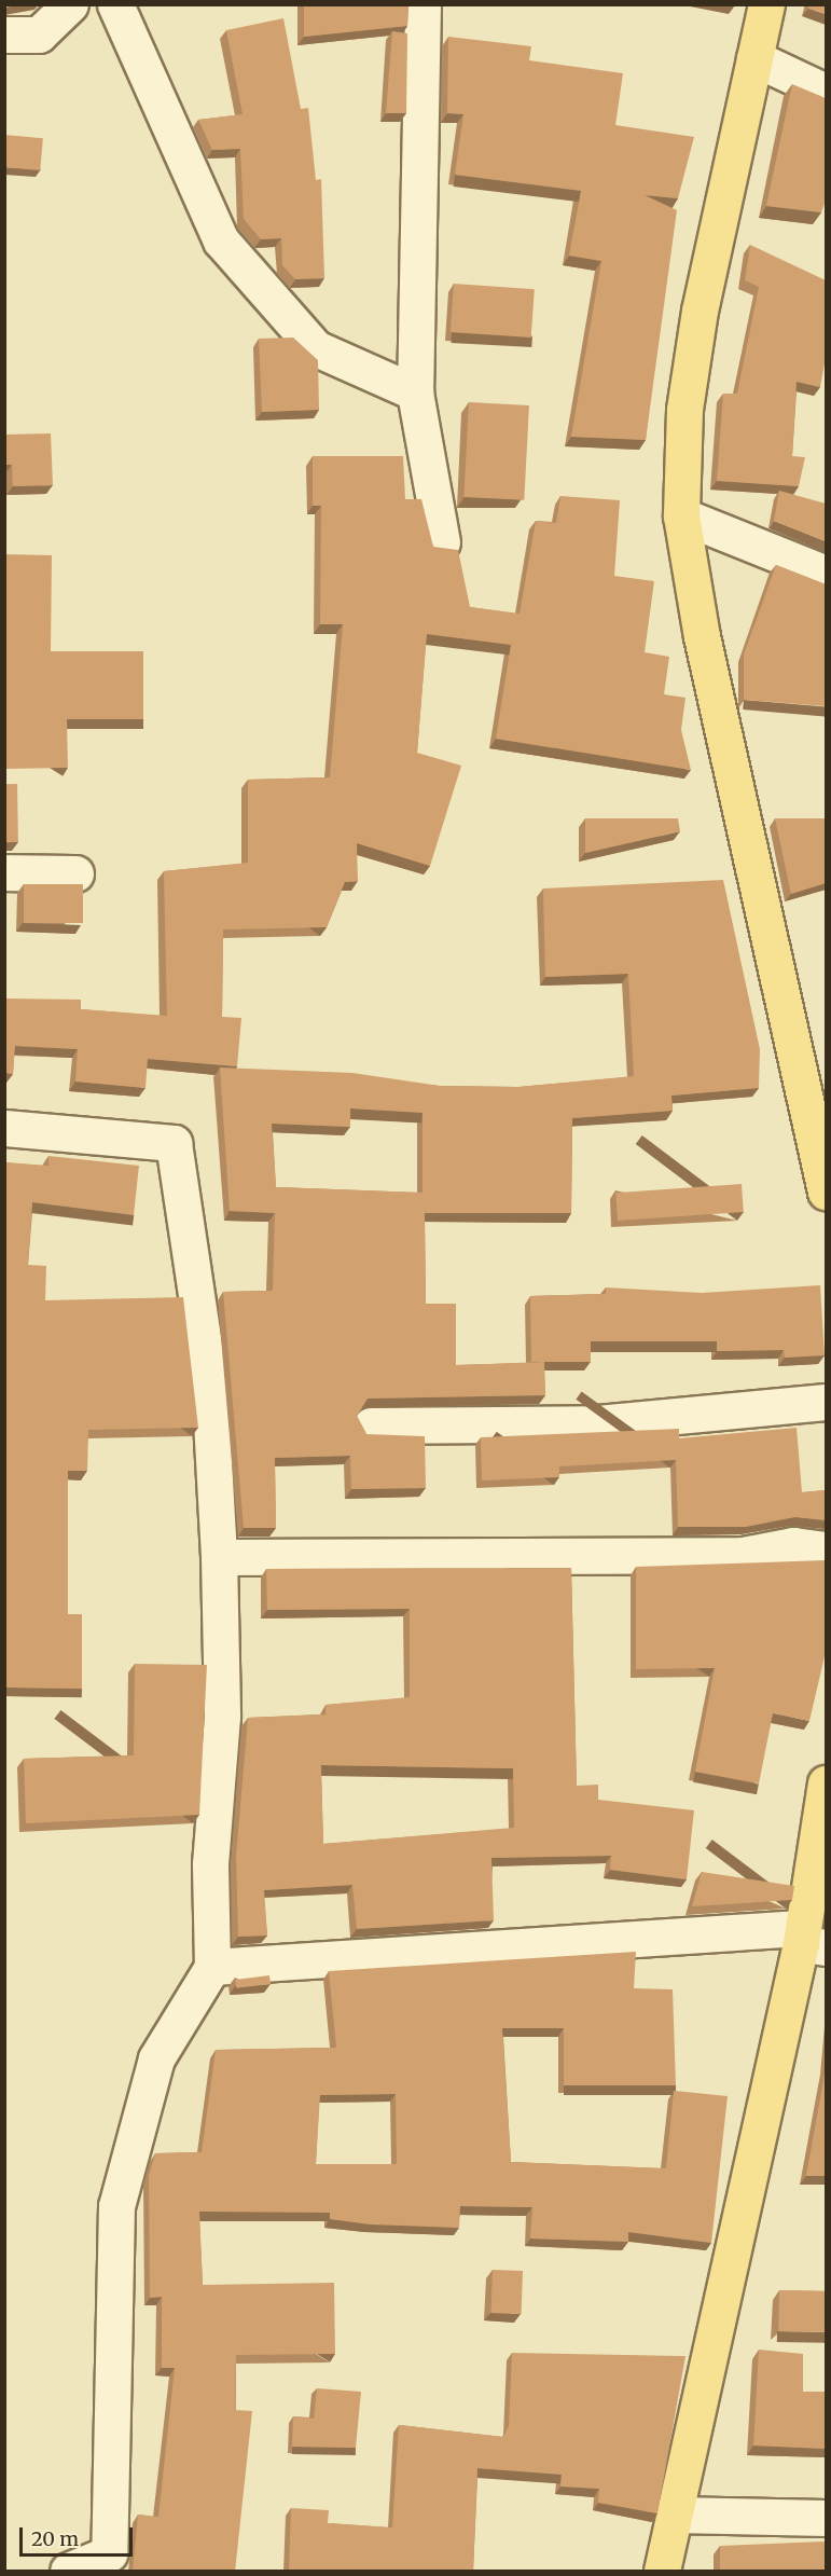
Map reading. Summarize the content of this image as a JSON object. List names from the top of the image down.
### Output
{
  "scale_bar": "20 m"
}
